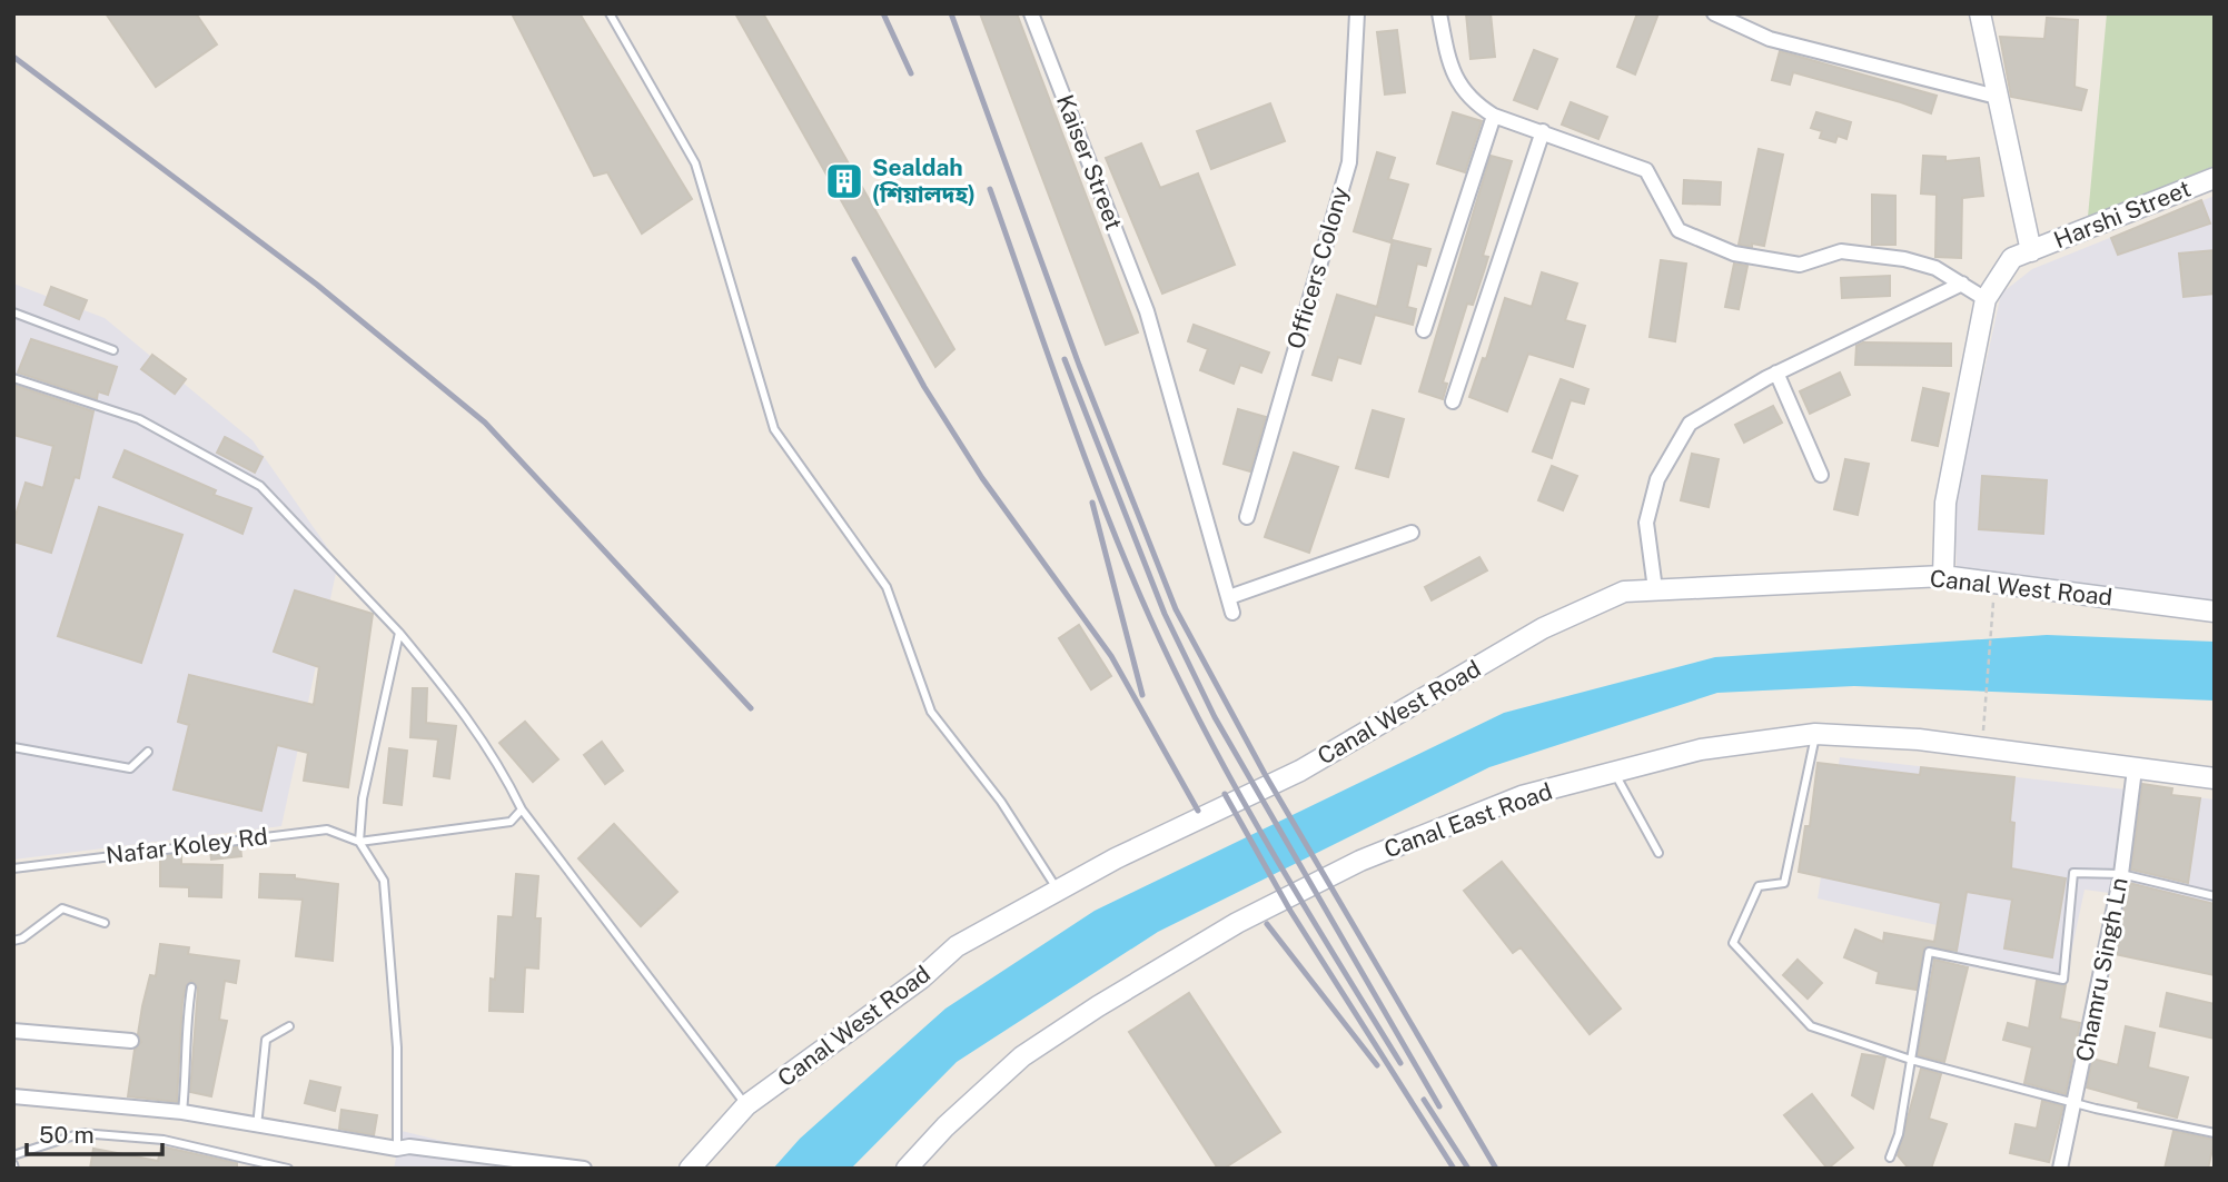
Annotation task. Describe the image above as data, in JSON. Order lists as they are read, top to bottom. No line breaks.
{"streets":{"street":["Kaiser Street","Harshi Street","Officers Colony","Canal West Road","Canal East Road","Chamru Singh Ln"],"lane":["Nafar Koley Rd"]},"crossings":[["Canal East Road","Chamru Singh Ln"]],"places":{"building":["Sealdah (শিয়ালদহ)"]},"scale_bar":"50 m"}
